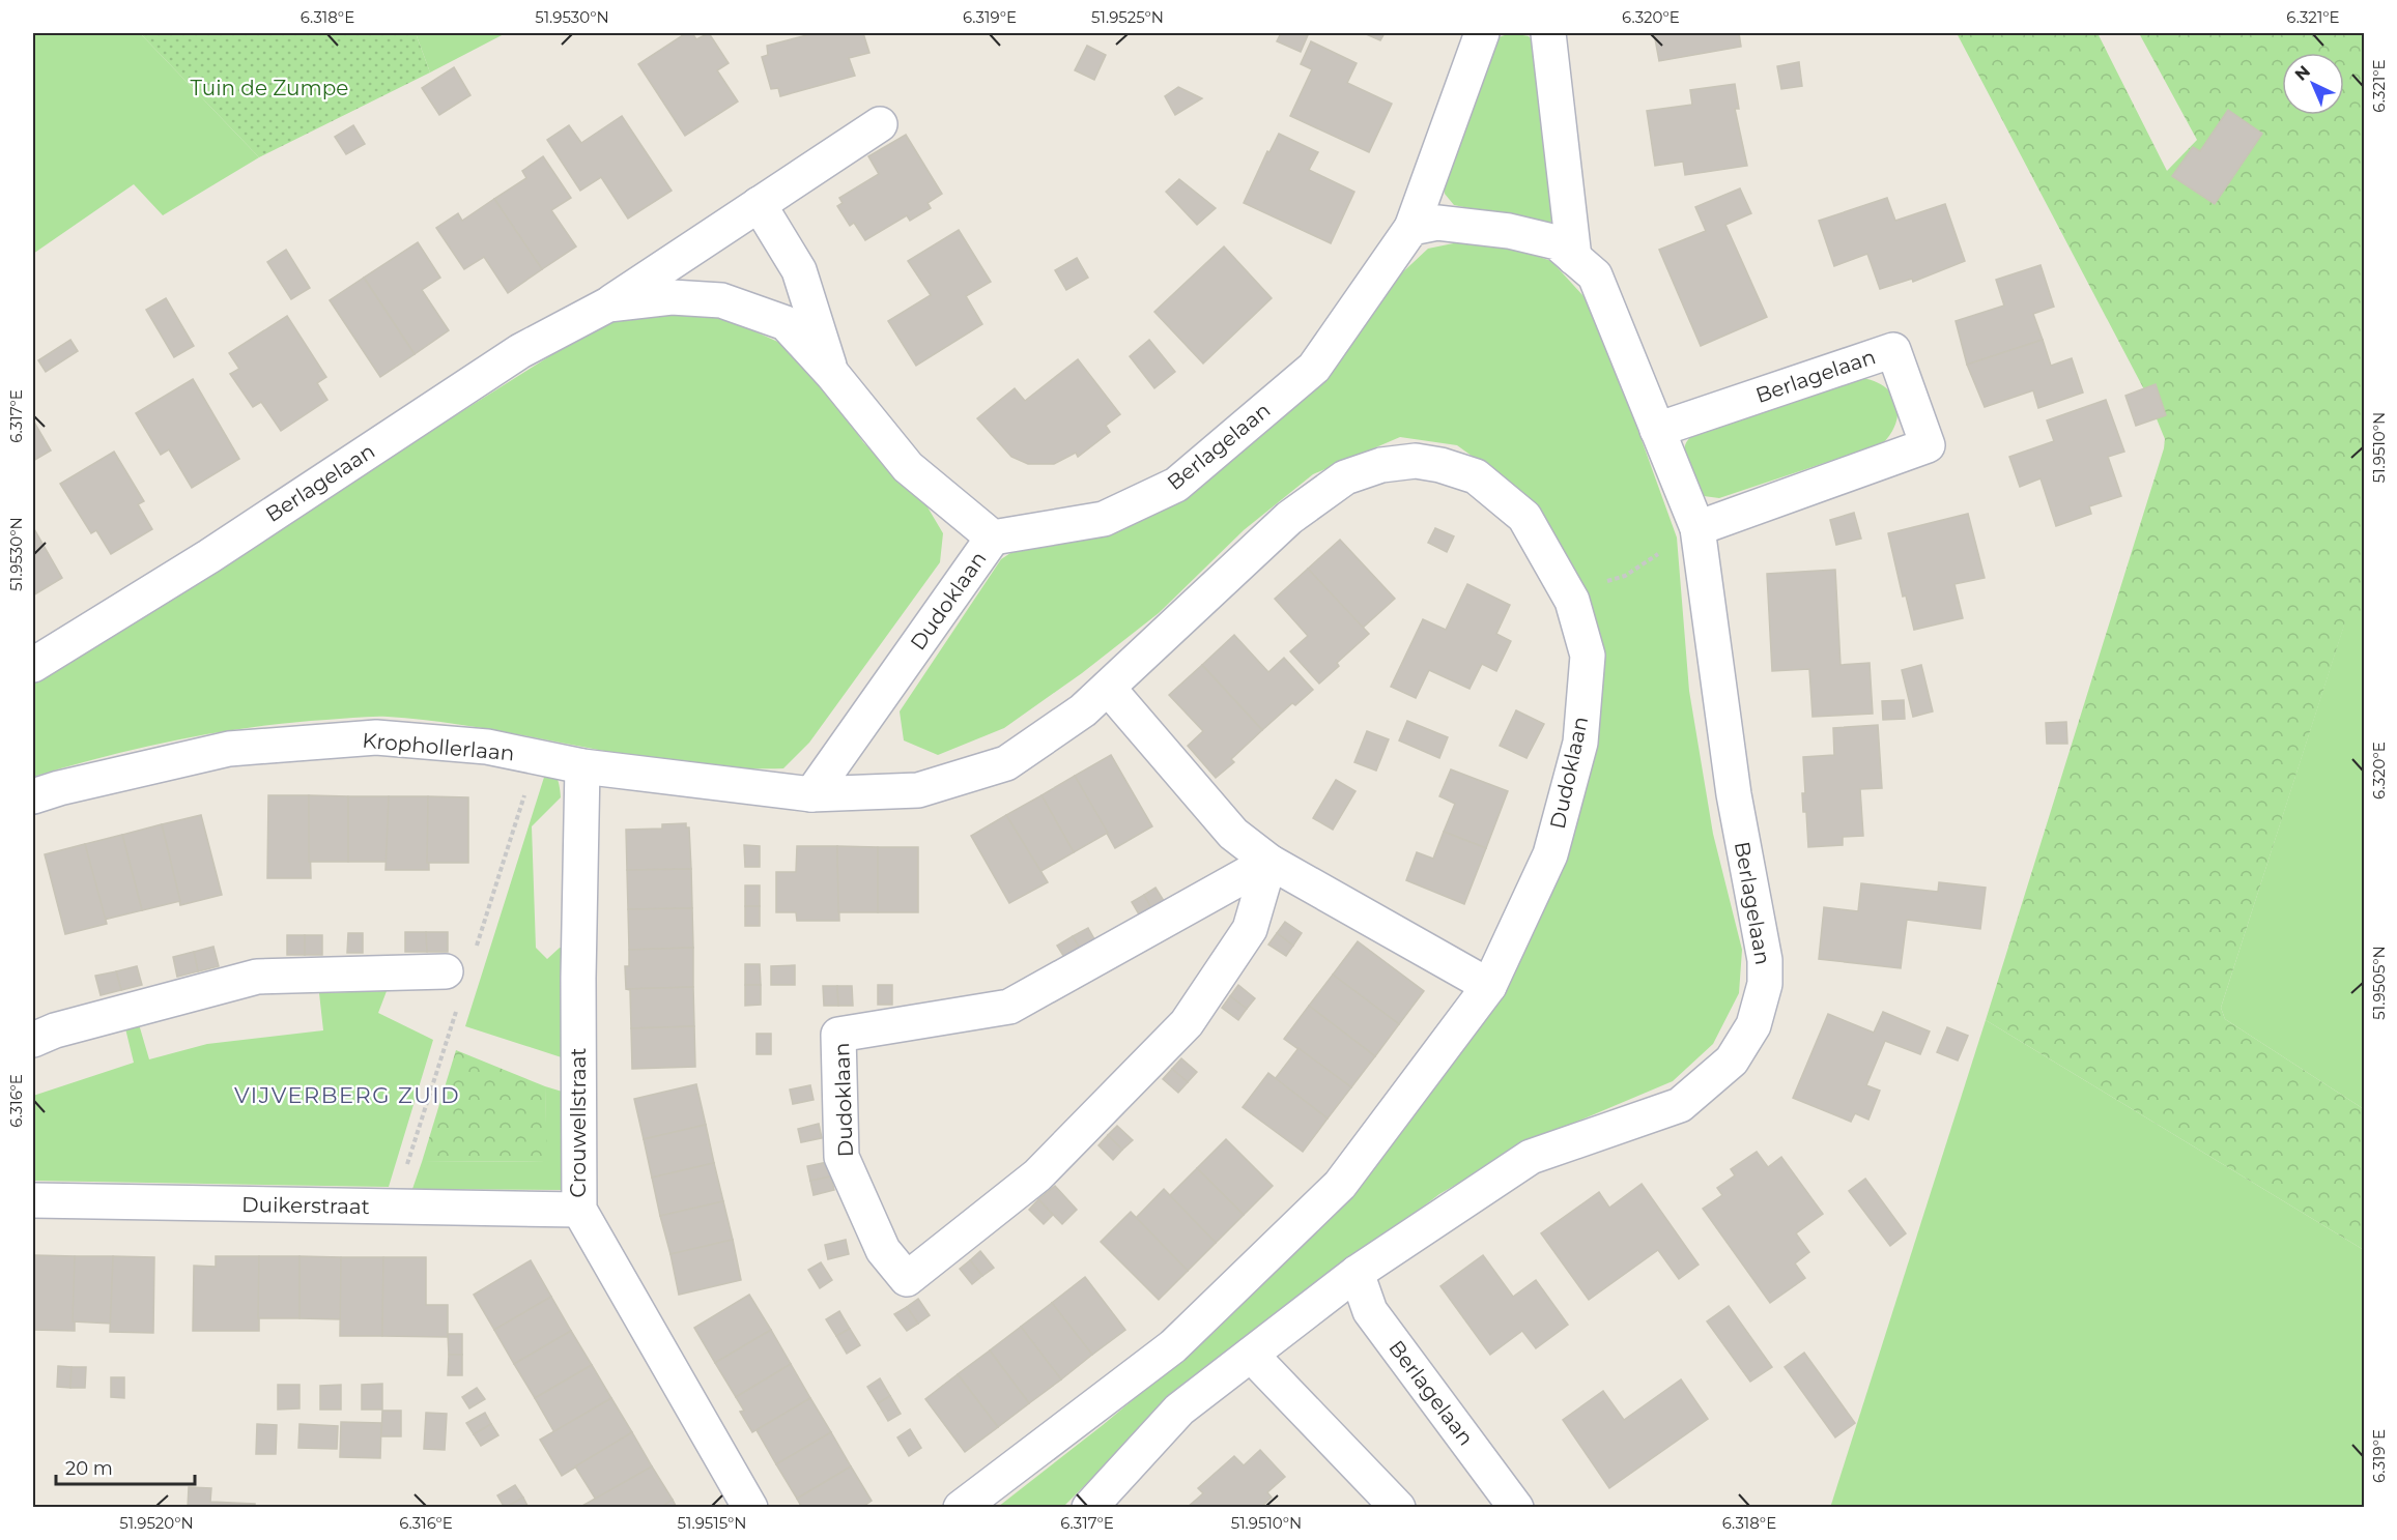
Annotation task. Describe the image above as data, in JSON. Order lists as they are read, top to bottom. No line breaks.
{"streets":{"street":["Berlagelaan","Dudoklaan","Krophollerlaan","Crouwellstraat","Duikerstraat"]},"crossings":[["Berlagelaan","Dudoklaan"],["Dudoklaan","Krophollerlaan"],["Krophollerlaan","Crouwellstraat"],["Crouwellstraat","Duikerstraat"]],"districts":["VIJVERBERG ZUID"],"parks":["Tuin de Zumpe"],"scale_bar":"20 m","north":"top left","coordinates":["6.318°E","51.9530°N","6.319°E","51.9525°N","6.320°E","6.321°E","6.317°E","51.9510°N","51.9505°N","6.316°E","51.9520°N","51.9515°N"]}
